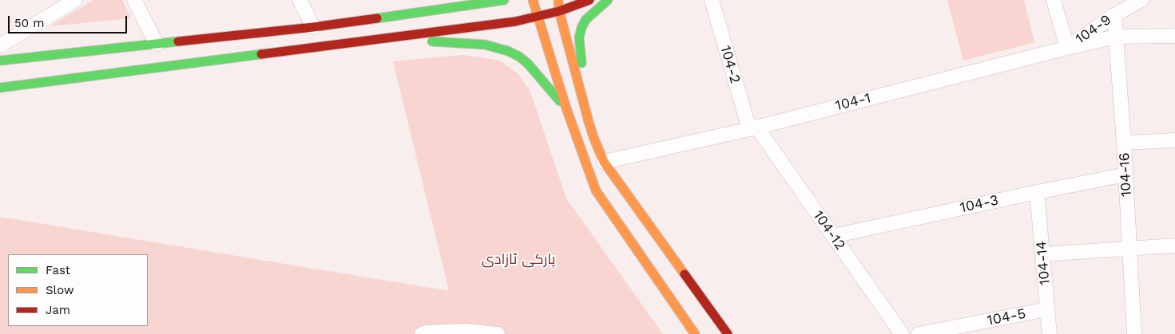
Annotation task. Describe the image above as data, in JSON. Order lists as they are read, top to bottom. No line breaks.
{"streets":{"street":["104-9","104-2","104-1","104-16","104-3","104-12","104-14","104-5"]},"crossings":[["104-9","104-1"],["104-9","104-16"],["104-2","104-1"],["104-2","104-12"],["104-1","104-16"],["104-1","104-12"],["104-16","104-3"],["104-3","104-12"],["104-3","104-14"],["104-14","104-5"]],"parks":["پارکی ئازادی"],"legend":["Fast","Slow","Jam"],"scale_bar":"50 m"}
